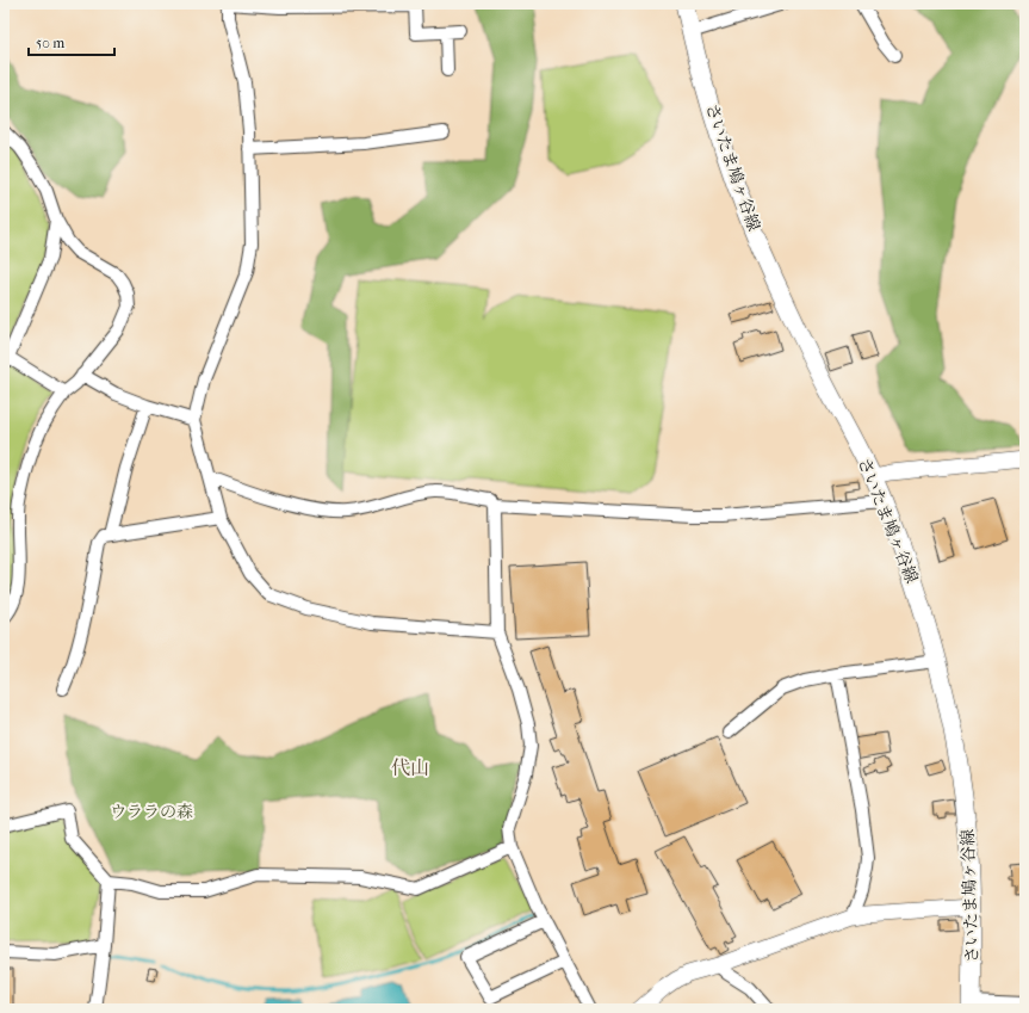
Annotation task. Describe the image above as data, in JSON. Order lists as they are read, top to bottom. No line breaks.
{"streets":{"main road":["さいたま鳩ヶ谷線"]},"districts":["代山"],"parks":["ウララの森"],"scale_bar":"50 m"}
